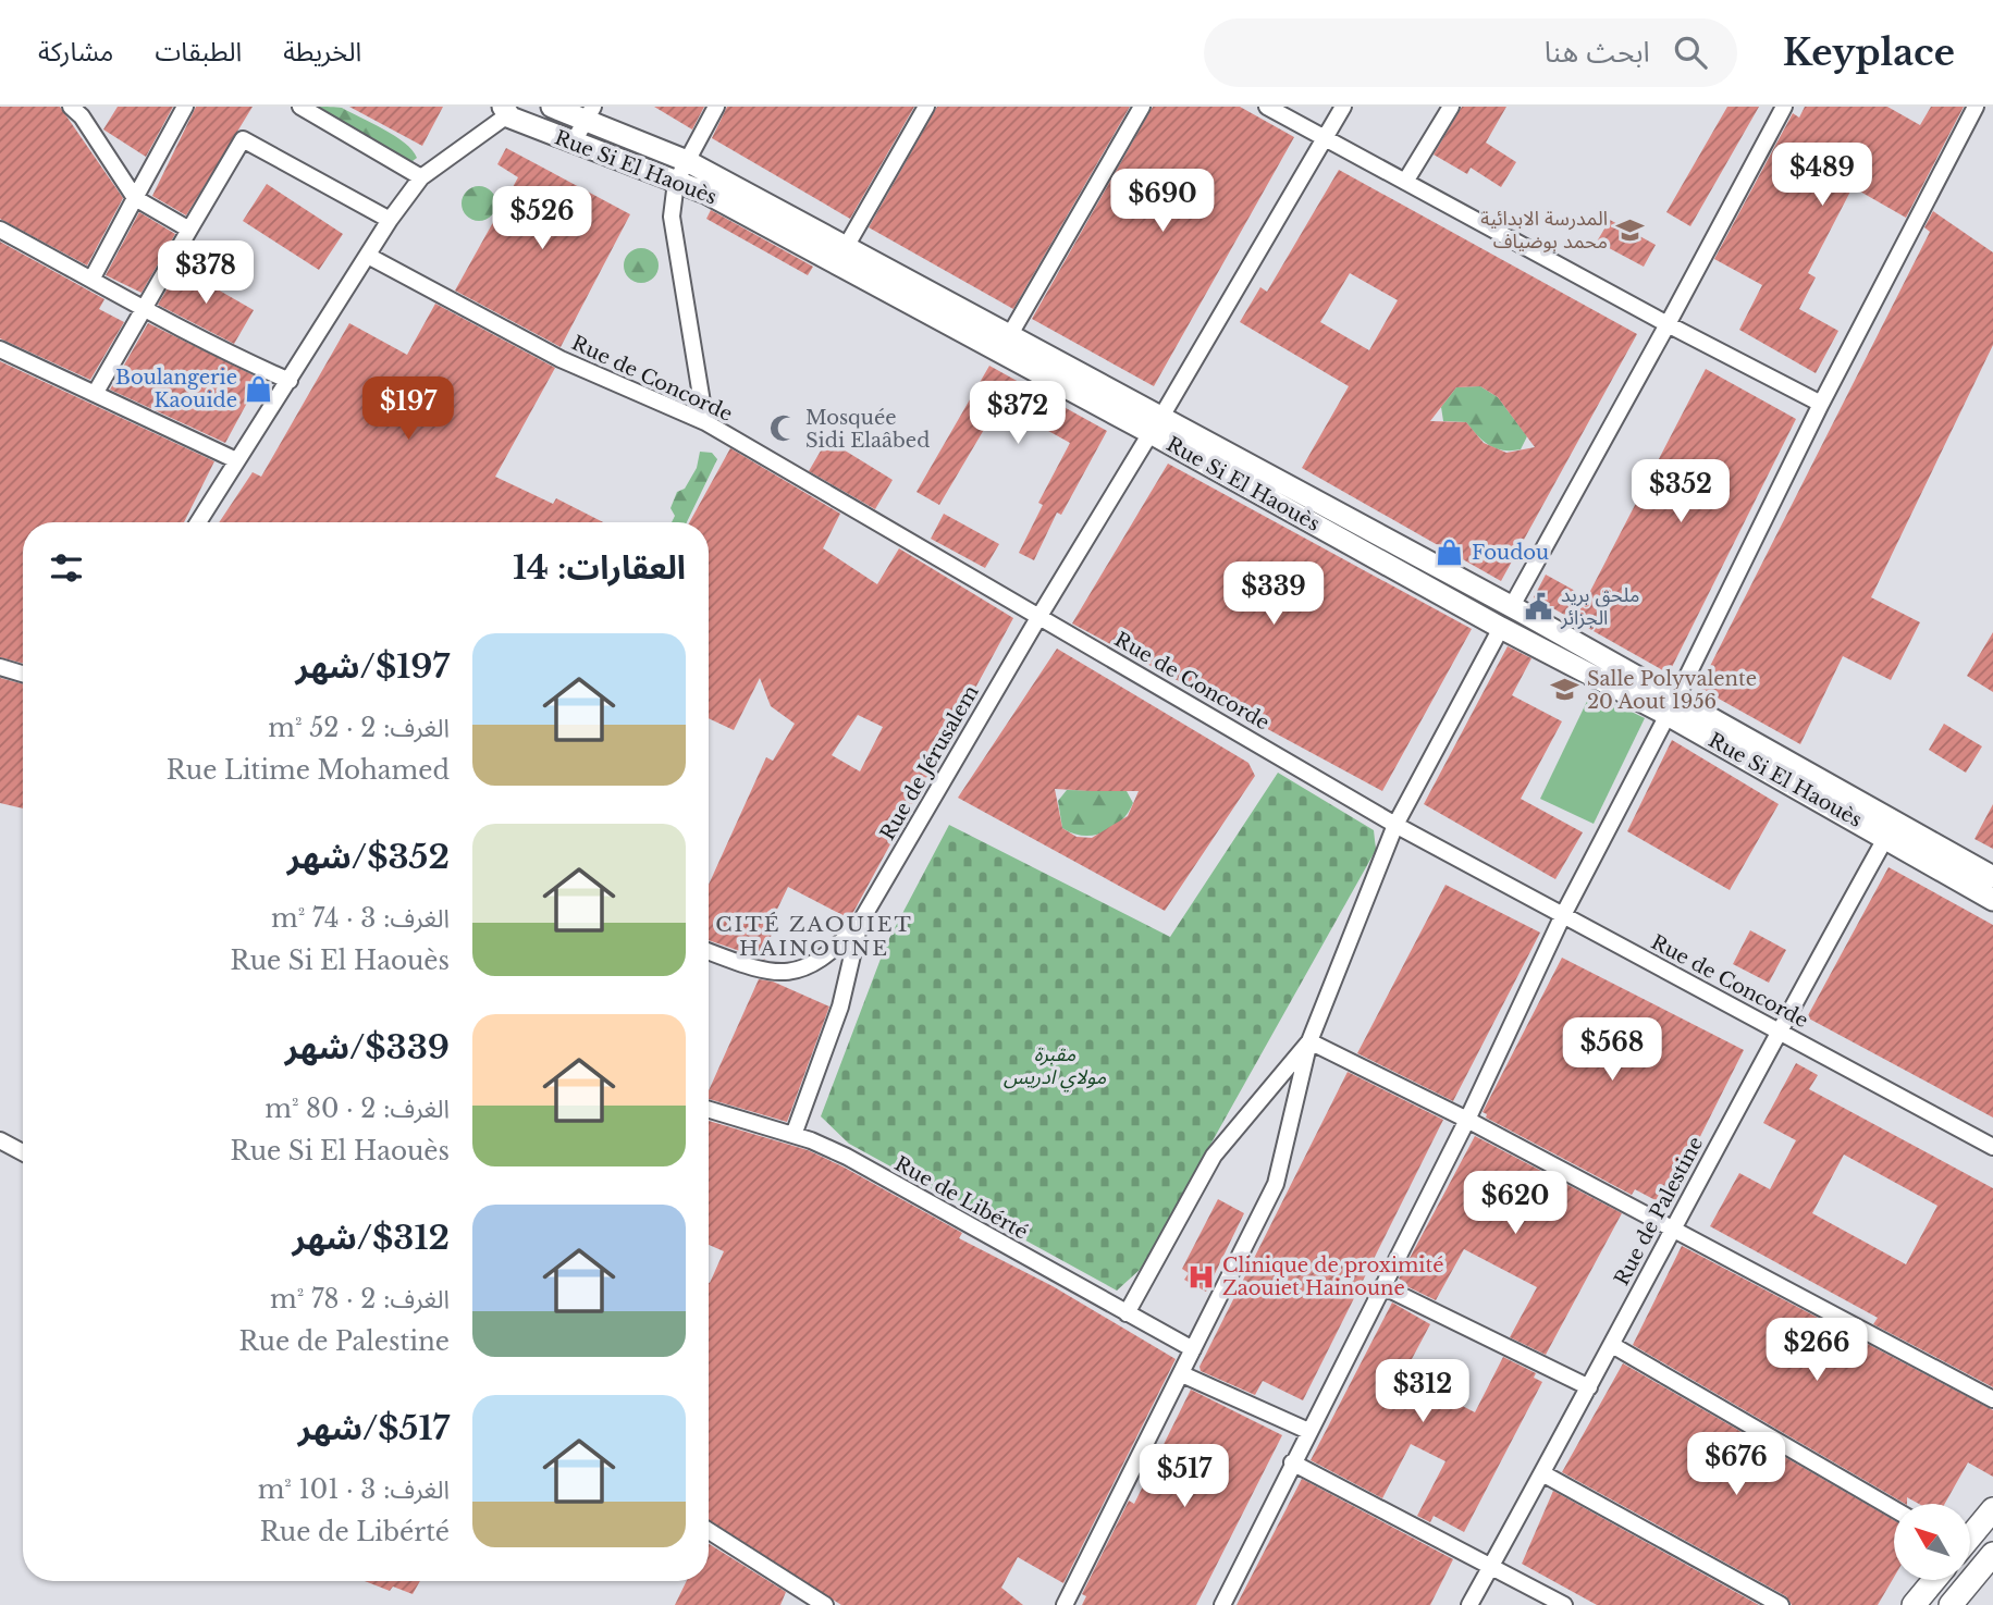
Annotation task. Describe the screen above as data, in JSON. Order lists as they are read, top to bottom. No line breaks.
{"streets":{"street":["Rue Si El Haouès","Rue de Concorde","Rue de Jérusalem","Rue de Libérté","Rue de Palestine"]},"crossings":[["Rue Si El Haouès","Rue de Jérusalem"],["Rue Si El Haouès","Rue de Palestine"],["Rue de Concorde","Rue de Jérusalem"],["Rue de Concorde","Rue de Palestine"],["Rue de Jérusalem","Rue de Libérté"]],"districts":["CITÉ ZAOUIET HAINOUNE"],"parks":["مقبرة مولاي ادريس"],"places":{"school or university":["المدرسة الابدائية محمد بوضياف","Salle Polyvalente 20 Aout 1956"],"shop":["Boulangerie Kaouide","Foudou"],"mosque":["Mosquée Sidi Elaâbed"],"public building":["ملحق بريد الجزائر"],"hospital":["Clinique de proximité Zaouiet Hainoune"]},"north":"top left","page":{"header":"Keyplace","search":"ابحث هنا","nav":["الخريطة","الطبقات","مشاركة"],"price":["$489","$690","$526","$378","$197","$372","$352","$339","$568","$620","$266","$312","$676","$517"],"heading":"العقارات: 14","list":[{"name":"$197/شهر","note":"الغرف: 2 · 52 m² · Rue Litime Mohamed"},{"name":"$352/شهر","note":"الغرف: 3 · 74 m² · Rue Si El Haouès"},{"name":"$339/شهر","note":"الغرف: 2 · 80 m² · Rue Si El Haouès"},{"name":"$312/شهر","note":"الغرف: 2 · 78 m² · Rue de Palestine"},{"name":"$517/شهر","note":"الغرف: 3 · 101 m² · Rue de Libérté"}]}}
